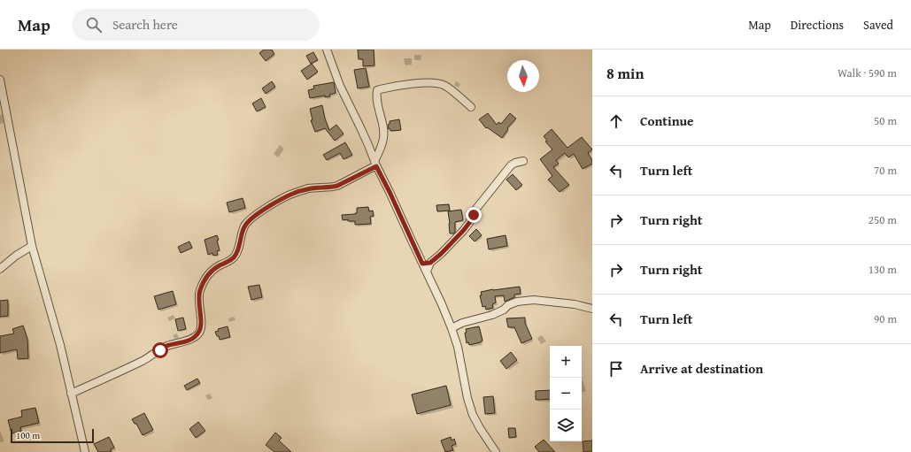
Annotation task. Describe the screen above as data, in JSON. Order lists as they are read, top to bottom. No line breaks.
{"scale_bar":"100 m","north":"bottom","page":{"header":"Map","search":"Search here","nav":["Map","Directions","Saved"],"heading":["8 min","Walk · 590 m"],"list":[["Continue","50 m"],["Turn left","70 m"],["Turn right","250 m"],["Turn right","130 m"],["Turn left","90 m"],"Arrive at destination"],"map_buttons":["+","−"],"scale":"100 m"}}
